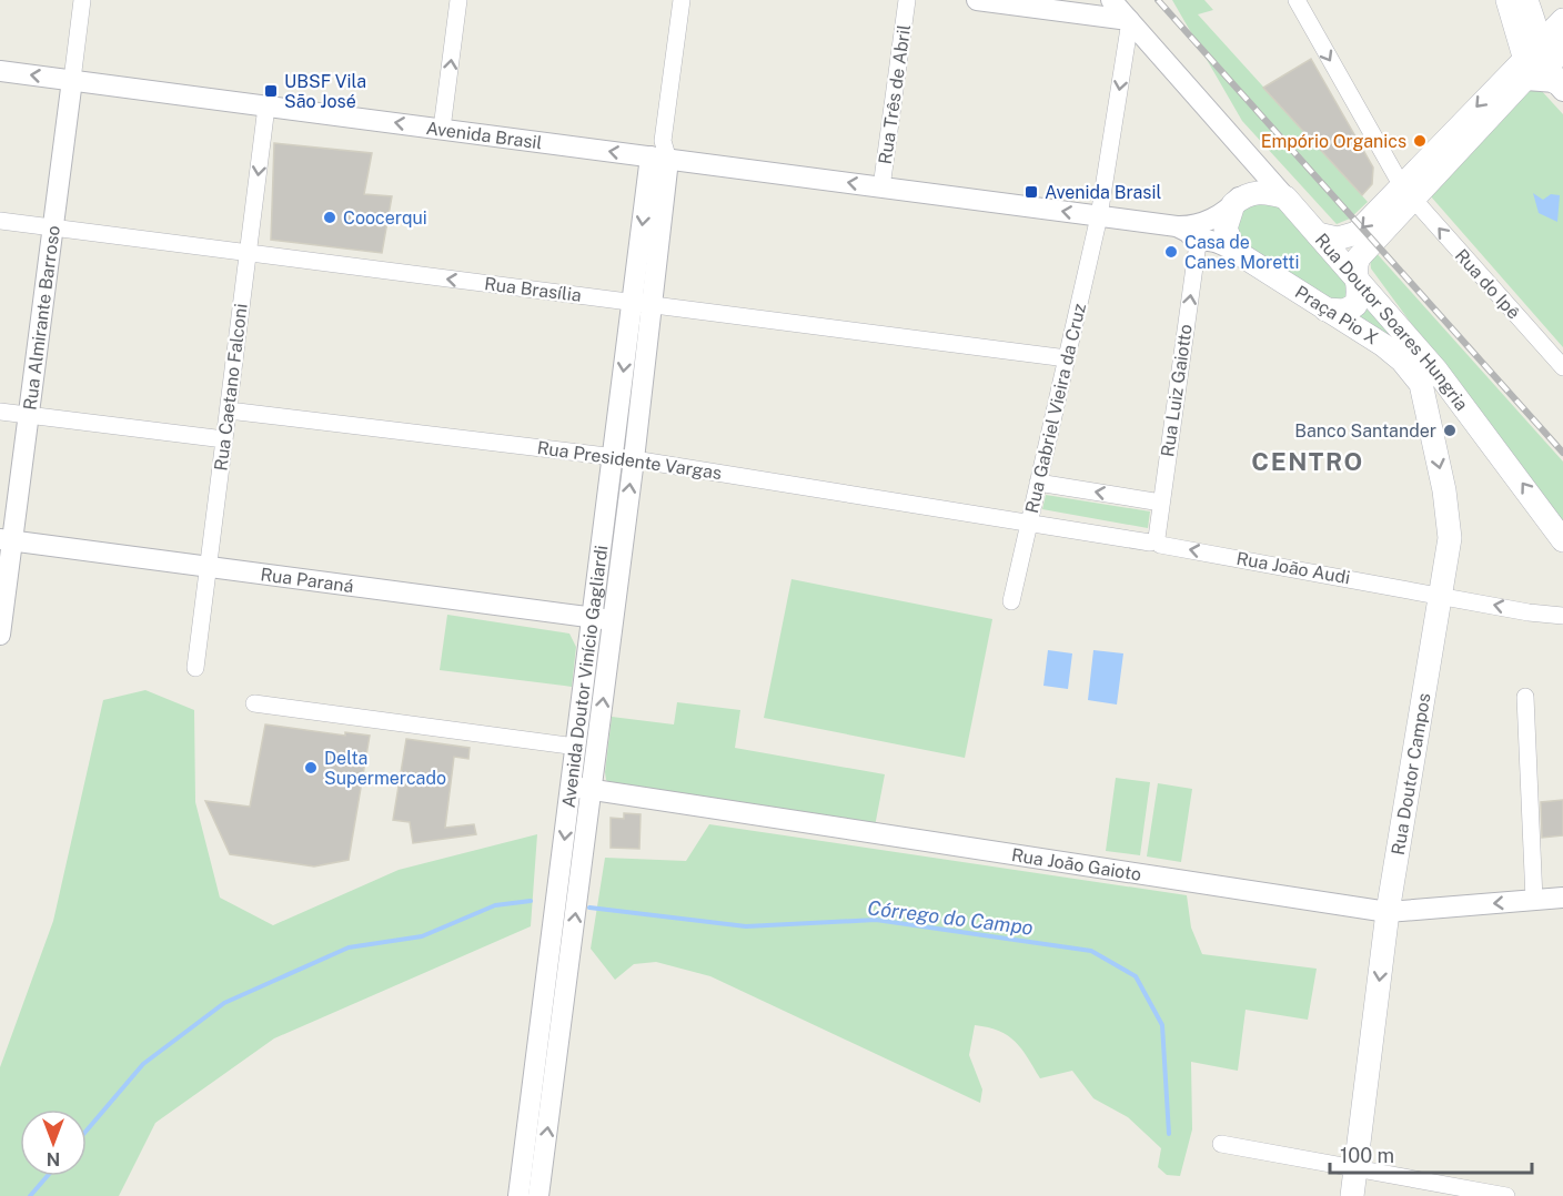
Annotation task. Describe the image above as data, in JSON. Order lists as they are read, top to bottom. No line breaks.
{"streets":{"main road":["Praça Pio X","Rua Doutor Soares Hungria","Rua Doutor Campos"],"street":["Rua Três de Abril","Avenida Brasil","Rua do Ipê","Rua Brasília","Rua Almirante Barroso","Rua Caetano Falconi","Rua Luiz Gaiotto","Rua Gabriel Vieira da Cruz","Rua Presidente Vargas","Rua João Audi","Rua Paraná","Avenida Doutor Vinício Gagliardi","Rua João Gaioto"]},"crossings":[["Rua Três de Abril","Avenida Brasil"],["Avenida Brasil","Rua Almirante Barroso"],["Avenida Brasil","Rua Caetano Falconi"],["Avenida Brasil","Rua Gabriel Vieira da Cruz"],["Avenida Brasil","Avenida Doutor Vinício Gagliardi"],["Rua Brasília","Rua Almirante Barroso"],["Rua Brasília","Rua Caetano Falconi"],["Rua Brasília","Rua Gabriel Vieira da Cruz"],["Rua Brasília","Avenida Doutor Vinício Gagliardi"],["Praça Pio X","Rua Luiz Gaiotto"],["Praça Pio X","Rua Doutor Campos"],["Rua Almirante Barroso","Rua Paraná"],["Rua Doutor Soares Hungria","Rua Gabriel Vieira da Cruz"],["Rua Caetano Falconi","Rua Presidente Vargas"],["Rua Caetano Falconi","Rua Paraná"],["Rua Luiz Gaiotto","Rua João Audi"],["Rua Gabriel Vieira da Cruz","Rua Presidente Vargas"],["Rua Gabriel Vieira da Cruz","Rua João Audi"],["Rua Presidente Vargas","Rua João Audi"],["Rua Presidente Vargas","Avenida Doutor Vinício Gagliardi"],["Rua João Audi","Rua Doutor Campos"],["Rua Paraná","Avenida Doutor Vinício Gagliardi"],["Avenida Doutor Vinício Gagliardi","Rua João Gaioto"],["Rua Doutor Campos","Rua João Gaioto"]],"one_way":["Avenida Brasil","Rua Brasília","Rua Luiz Gaiotto","Rua João Audi","Rua Doutor Campos"],"districts":["CENTRO"],"water":["Córrego do Campo"],"places":{"transit":["UBSF Vila São José","Avenida Brasil"],"other":["Empório Organics","Coocerqui","Casa de Canes Moretti","Banco Santander","Delta Supermercado"]},"scale_bar":"100 m","north":"bottom"}
